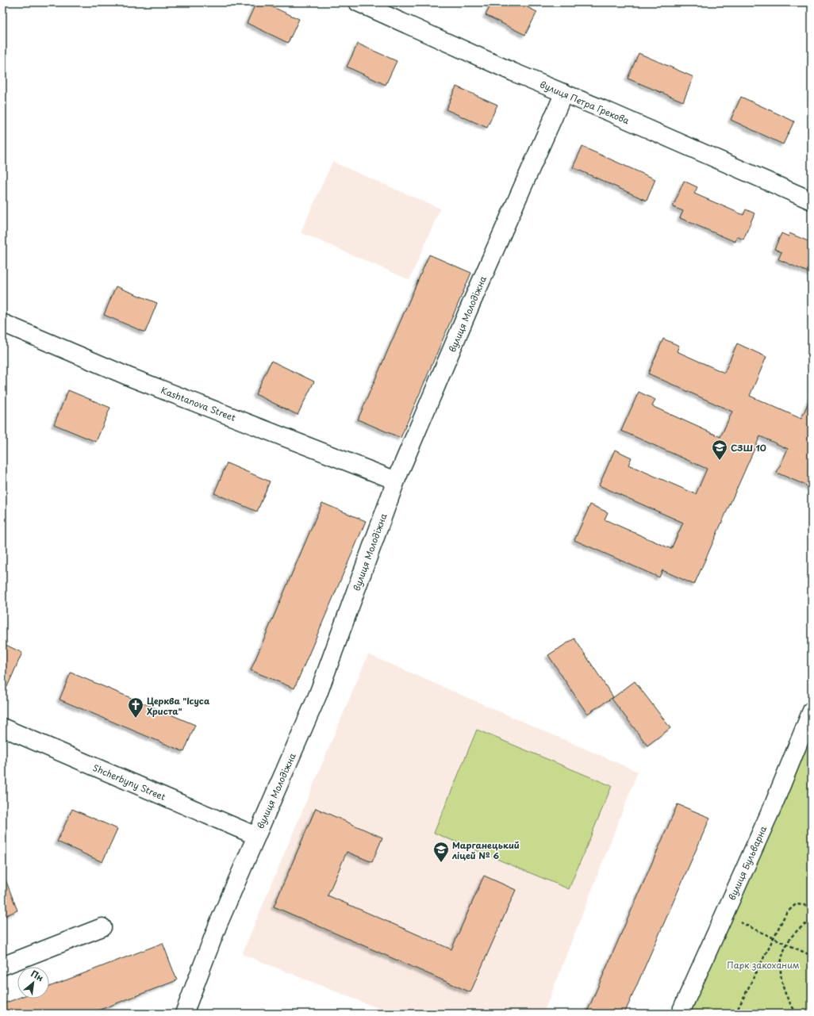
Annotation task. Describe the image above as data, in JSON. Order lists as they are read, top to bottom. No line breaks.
{"streets":{"street":["вулиця Петра Грекова","вулиця Молодіжна","Kashtanova Street","Shcherbyny Street","вулиця Бульварна"]},"crossings":[["вулиця Петра Грекова","вулиця Молодіжна"],["вулиця Молодіжна","Kashtanova Street"],["вулиця Молодіжна","Shcherbyny Street"]],"parks":["Парк закоханим"],"places":{"school or university":["СЗШ 10","Марганецький ліцей № 6"],"church":["Церква \"Ісуса Христа\""]},"north":"top right"}
